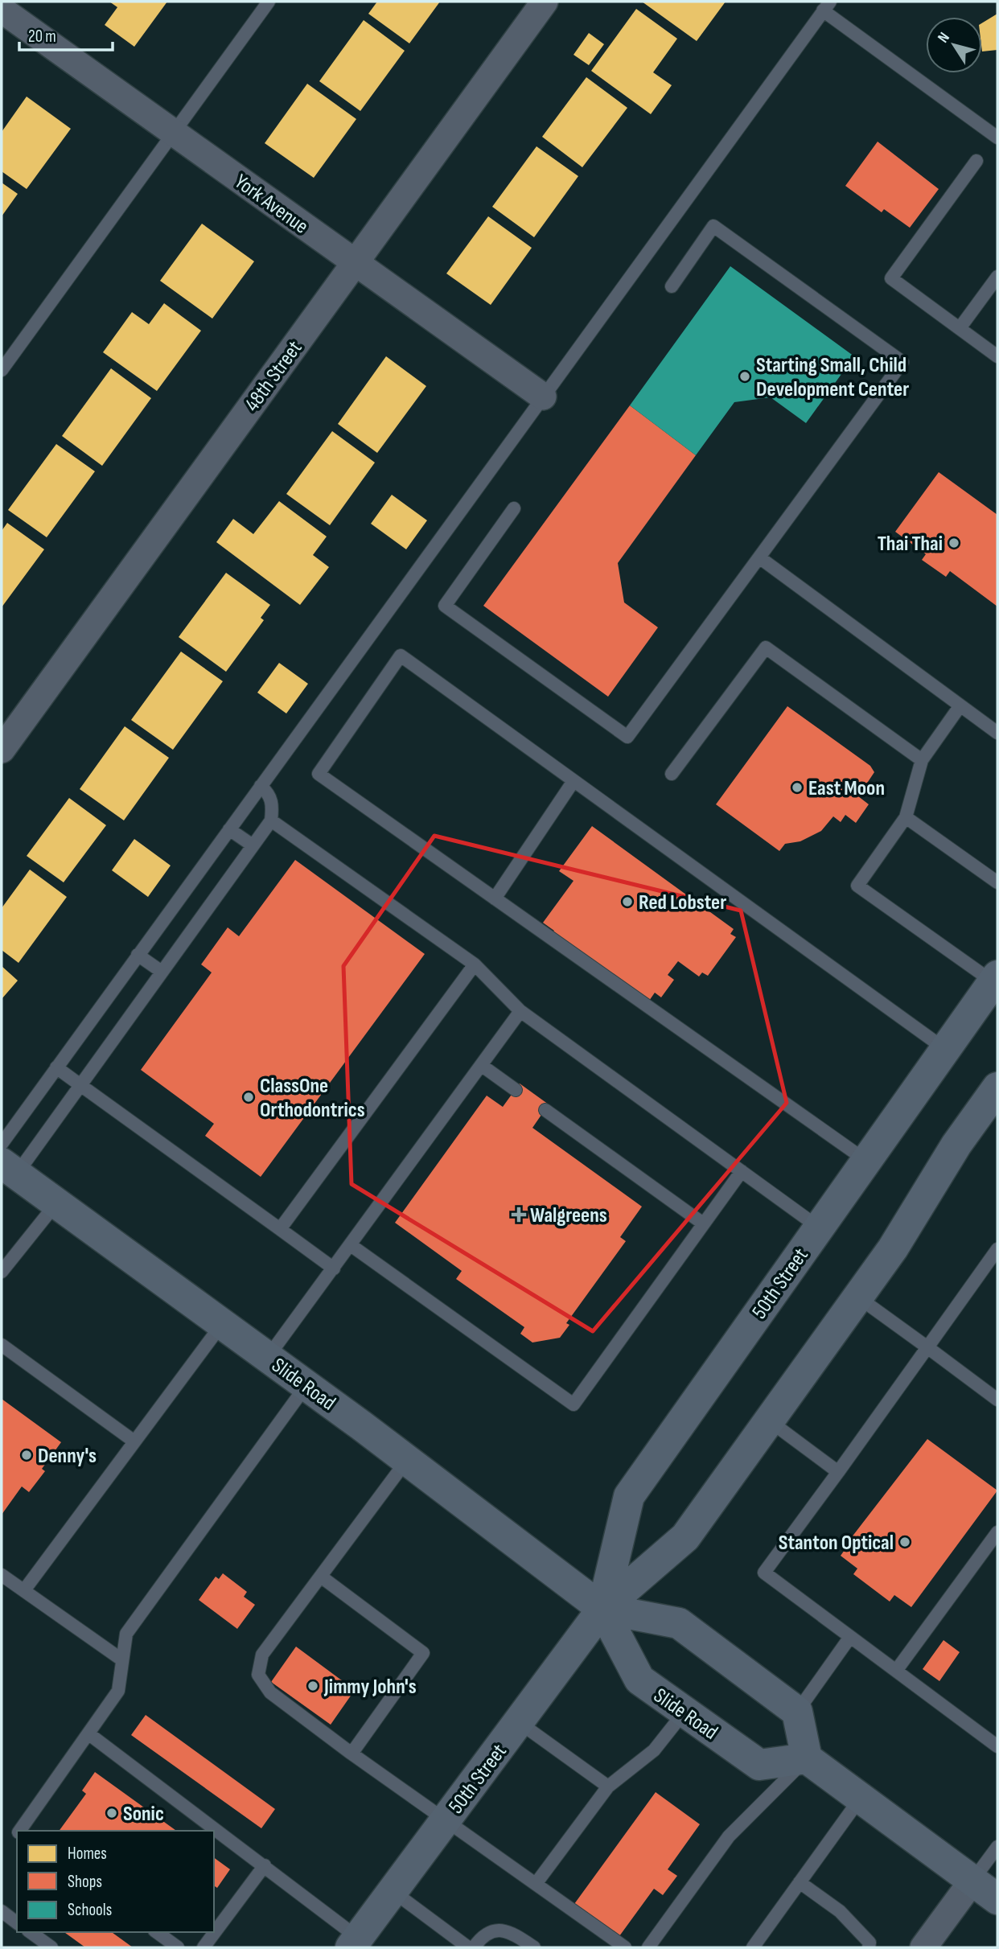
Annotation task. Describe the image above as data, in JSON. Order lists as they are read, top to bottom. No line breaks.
{"streets":{"main road":["50th Street","Slide Road"],"street":["York Avenue","48th Street"]},"crossings":[["York Avenue","48th Street"],["50th Street","Slide Road"]],"places":{"other":["Starting Small, Child Development Center","Thai Thai","East Moon","Red Lobster","ClassOne Orthodontrics","Denny's","Stanton Optical","Jimmy John's","Sonic"],"health":["Walgreens"]},"legend":["Homes","Shops","Schools"],"scale_bar":"20 m","north":"top left"}
